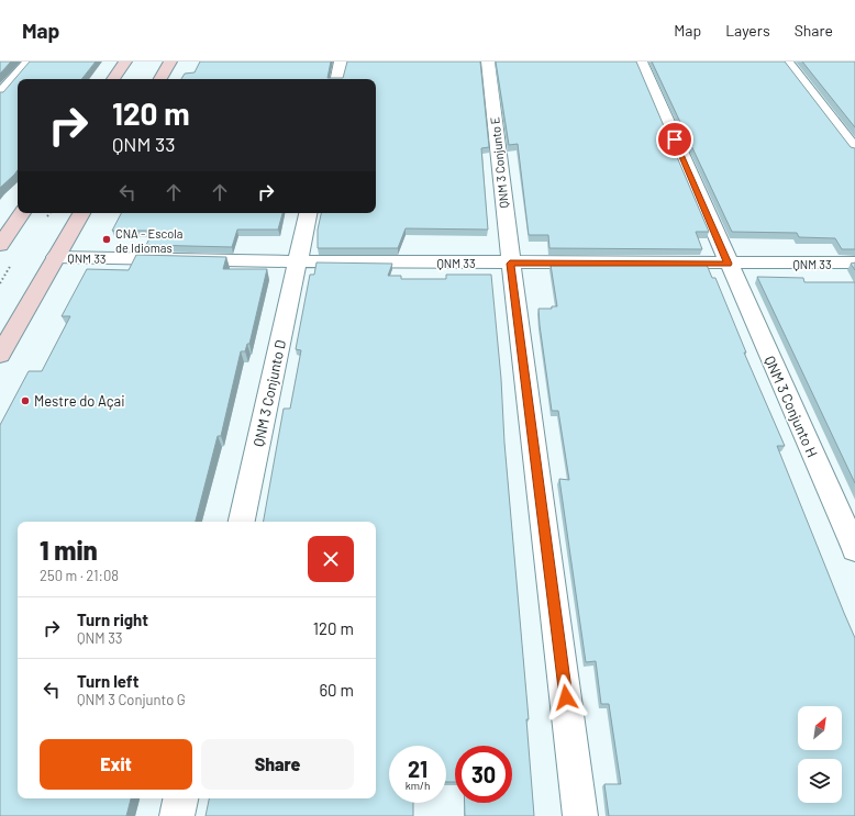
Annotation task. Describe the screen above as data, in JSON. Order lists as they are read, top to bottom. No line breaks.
{"streets":{"street":["QNM 3 Conjunto E","QNM 33","QNM 3 Conjunto D","QNM 3 Conjunto H"]},"crossings":[["QNM 3 Conjunto E","QNM 33"],["QNM 33","QNM 3 Conjunto D"],["QNM 33","QNM 3 Conjunto H"]],"places":["CNA - Escola de Idiomas","Mestre do Açai"],"north":"top right","page":{"header":"Map","nav":["Map","Layers","Share"],"turn":["120 m","QNM 33"],"heading":["1 min","250 m · 21:08"],"list":[{"name":"Turn right","note":"QNM 33","value":"120 m"},{"name":"Turn left","note":"QNM 3 Conjunto G","value":"60 m"}],"buttons":["Exit","Share"],"speed":"21 km/h","limit":"30"}}
